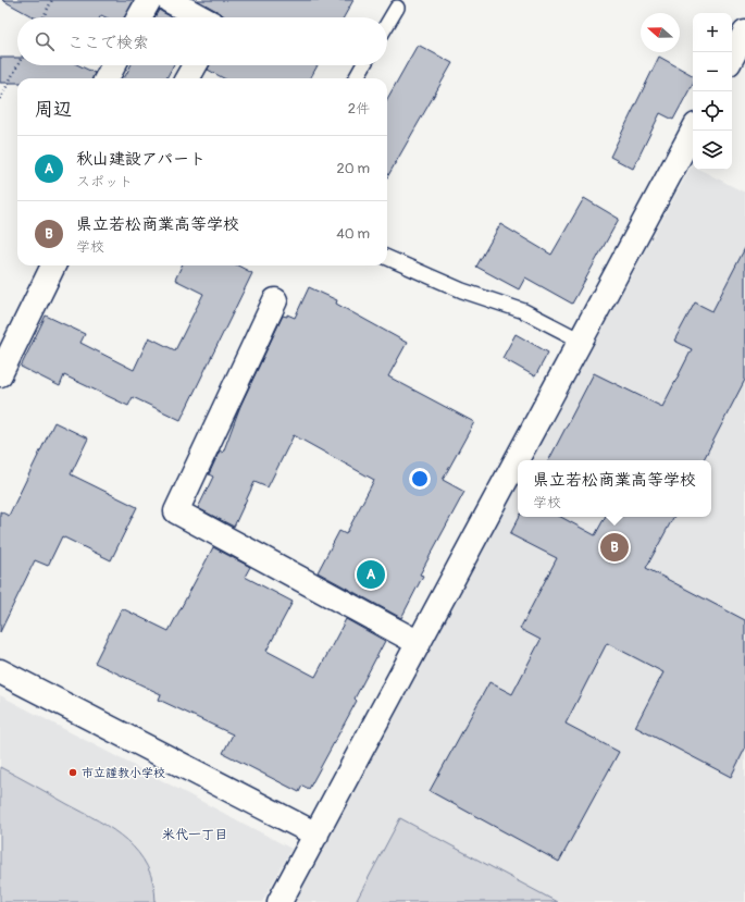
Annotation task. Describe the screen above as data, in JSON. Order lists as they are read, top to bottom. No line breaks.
{"districts":["米代一丁目"],"places":["市立謹教小学校"],"north":"left","page":{"map_buttons":["+","−"],"search":"ここで検索","heading":["周辺","2件"],"list":[{"mark":"A","name":"秋山建設アパート","note":"スポット","value":"20 m"},{"mark":"B","name":"県立若松商業高等学校","note":"学校","value":"40 m"}],"popup":["県立若松商業高等学校","学校"],"pins":["B","A"]}}
